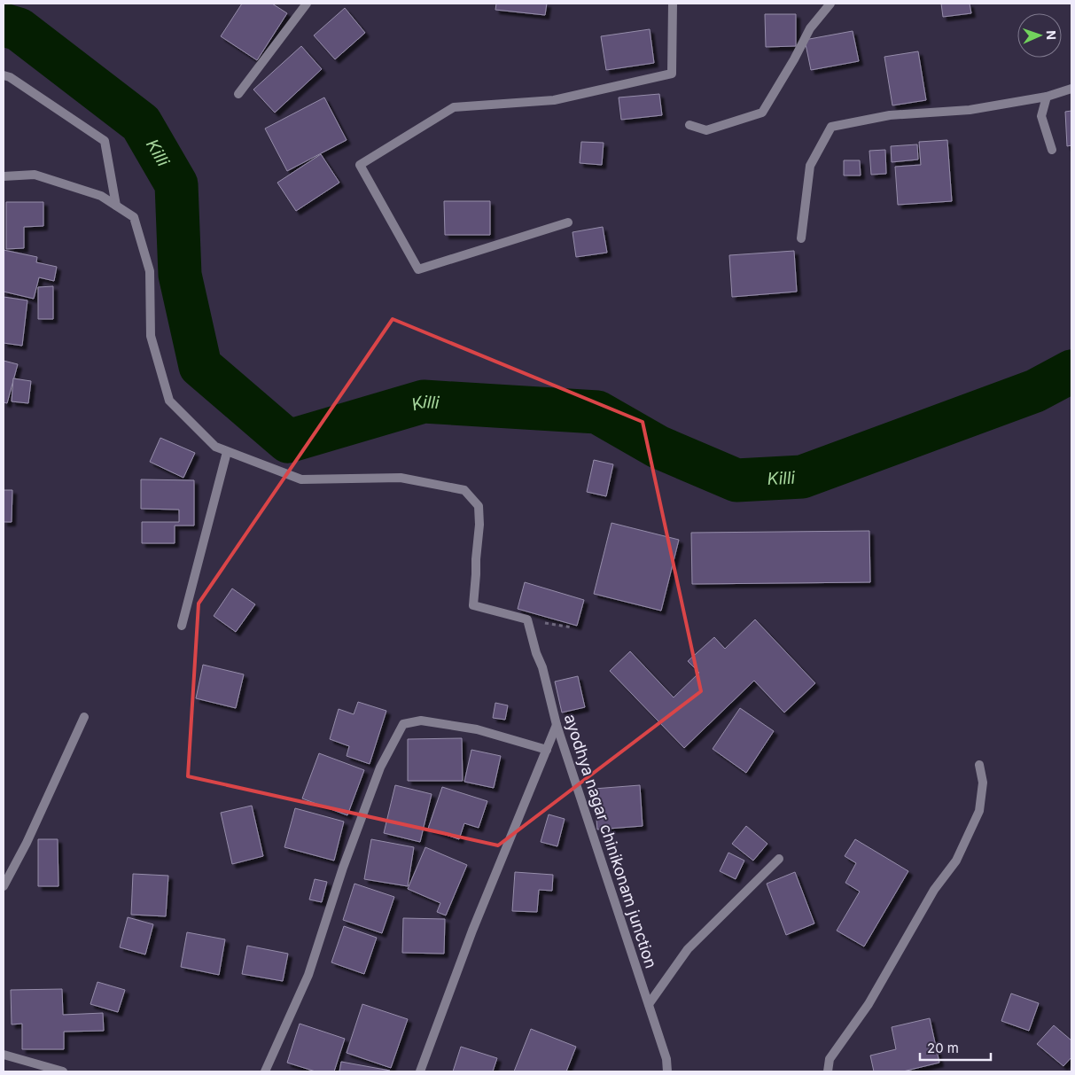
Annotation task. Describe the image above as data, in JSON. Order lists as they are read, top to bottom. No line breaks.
{"streets":{"street":["ayodhya nagar chinikonam junction"]},"water":["Killi"],"scale_bar":"20 m","north":"right"}
